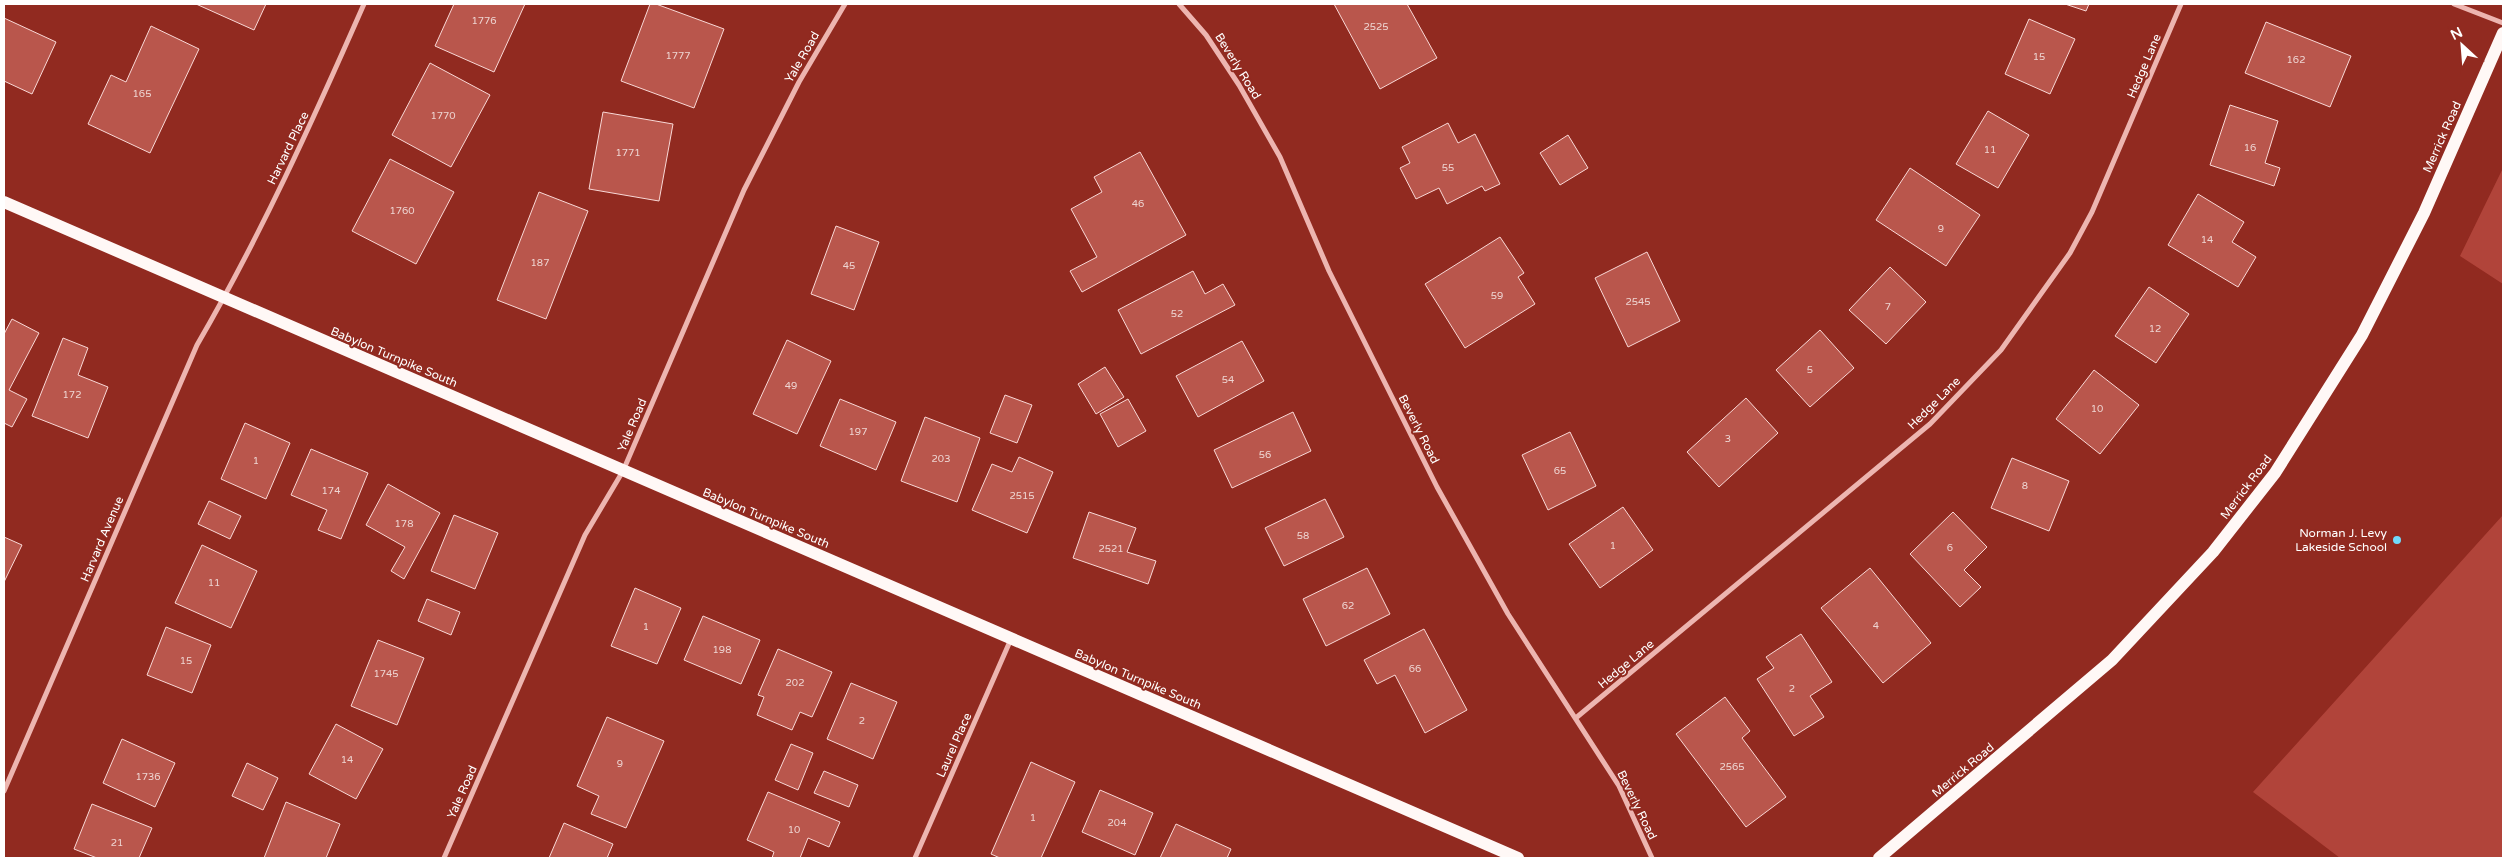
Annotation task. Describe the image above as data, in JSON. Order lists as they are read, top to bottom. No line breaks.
{"streets":{"main road":["Merrick Road","Babylon Turnpike South"],"street":["Yale Road","Beverly Road","Hedge Lane","Harvard Place","Harvard Avenue","Laurel Place"]},"crossings":[["Yale Road","Babylon Turnpike South"],["Beverly Road","Hedge Lane"],["Harvard Place","Babylon Turnpike South"],["Harvard Place","Harvard Avenue"],["Babylon Turnpike South","Harvard Avenue"],["Babylon Turnpike South","Laurel Place"]],"places":["Norman J. Levy Lakeside School"],"house_numbers":["1776","2525","1777","15","162","165","1770","16","11","1771","55","46","1760","9","14","187","45","59","2545","7","52","12","5","54","49","172","10","197","3","56","203","1","65","8","174","2515","178","58","1","6","2521","11","62","4","1","198","15","66","1745","202","2","2","14","9","2565","1736","1","204","10","21"],"north":"top left"}
